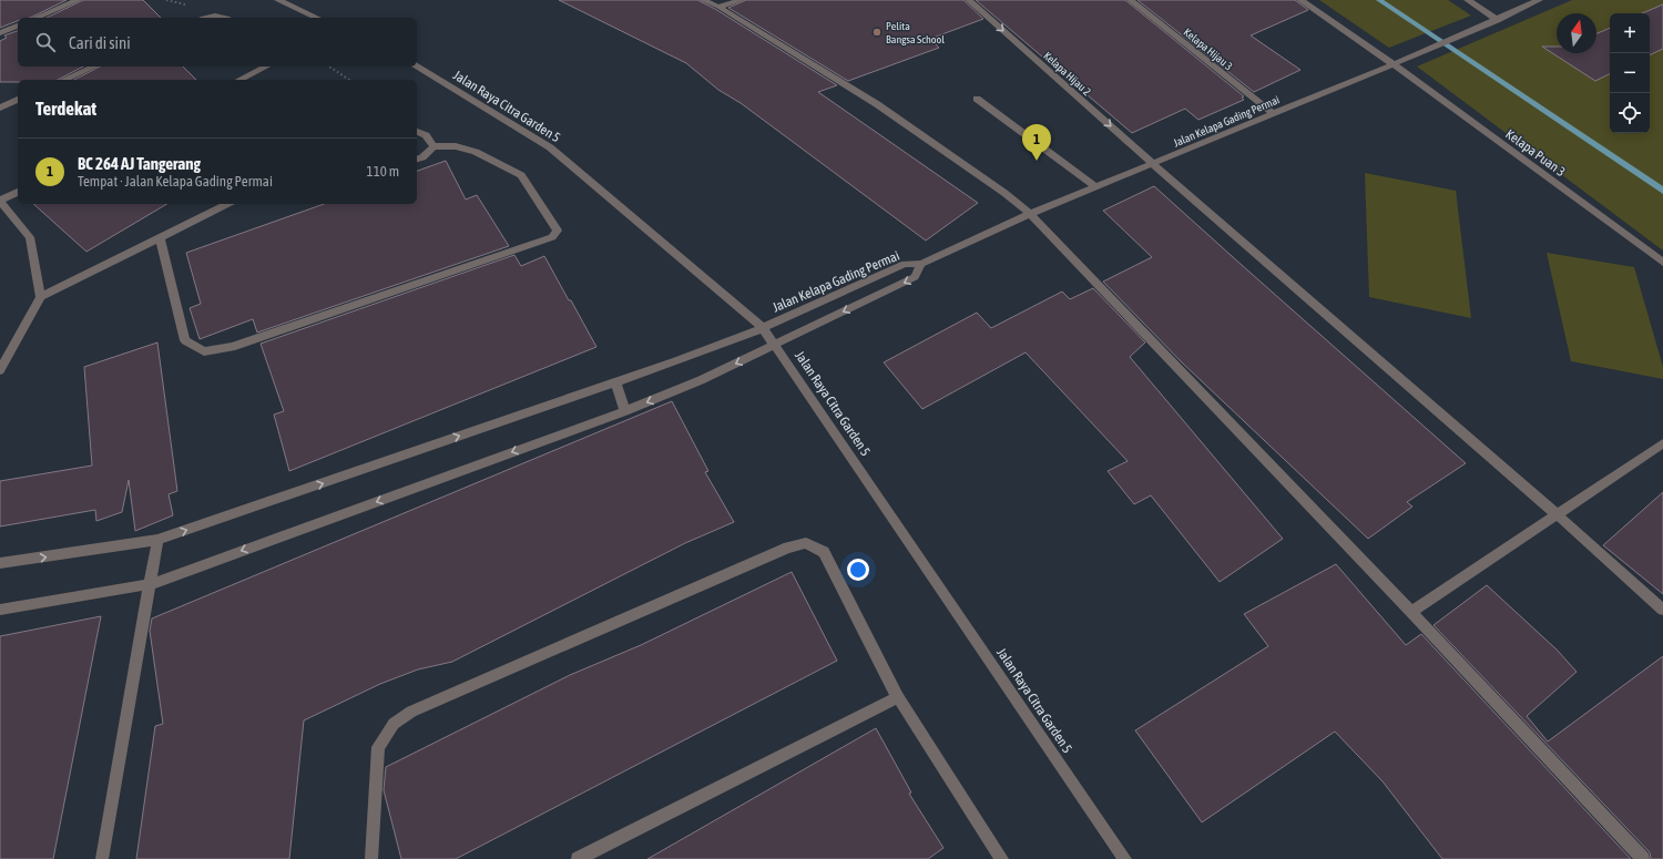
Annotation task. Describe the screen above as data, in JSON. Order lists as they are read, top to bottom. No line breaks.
{"streets":{"street":["Kelapa Hijau 3","Kelapa Hijau 2","Jalan Raya Citra Garden 5","Jalan Kelapa Gading Permai","Kelapa Puan 3"]},"crossings":[["Kelapa Hijau 3","Jalan Kelapa Gading Permai"],["Kelapa Hijau 2","Jalan Kelapa Gading Permai"],["Jalan Raya Citra Garden 5","Jalan Kelapa Gading Permai"],["Jalan Kelapa Gading Permai","Kelapa Puan 3"]],"places":["Pelita Bangsa School"],"north":"top","page":{"map_buttons":["+","−"],"search":"Cari di sini","heading":"Terdekat","pins":"1","list":[{"mark":"1","name":"BC 264 AJ Tangerang","note":"Tempat · Jalan Kelapa Gading Permai","value":"110 m"}]}}
